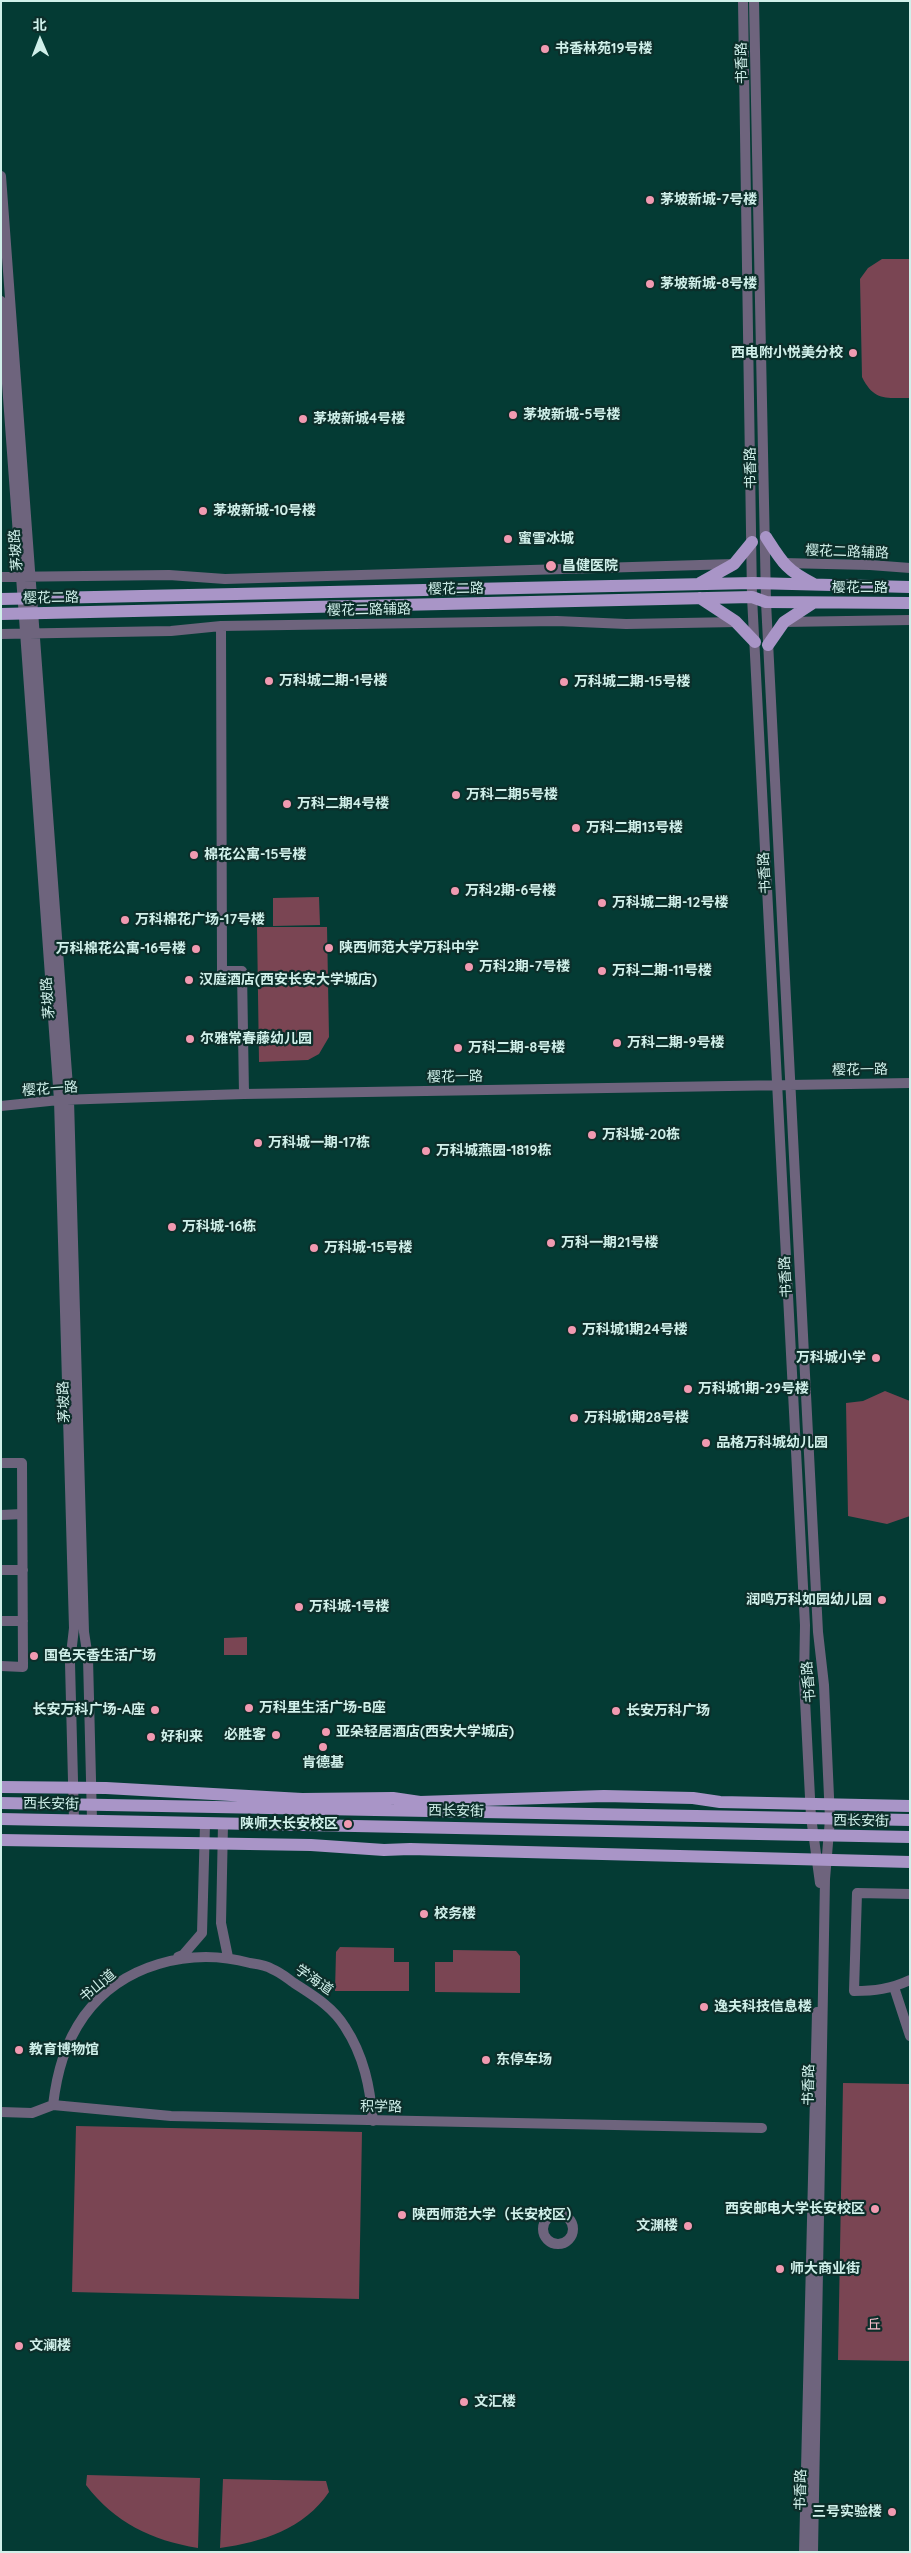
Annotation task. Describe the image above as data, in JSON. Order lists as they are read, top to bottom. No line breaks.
{"streets":{"main road":["樱花二路","西长安街"],"street":["书香路","茅坡路","樱花二路辅路","樱花一路","学海道","书山道","积学路"]},"crossings":[["书香路","樱花二路"],["书香路","樱花一路"],["书香路","西长安街"],["茅坡路","樱花二路辅路"],["茅坡路","樱花二路"],["茅坡路","樱花一路"],["茅坡路","西长安街"],["学海道","书山道"],["学海道","积学路"],["书山道","积学路"]],"parks":["丘"],"places":["书香林苑19号楼","茅坡新城-7号楼","茅坡新城-8号楼","西电附小悦美分校","茅坡新城-5号楼","茅坡新城4号楼","茅坡新城-10号楼","蜜雪冰城","昌健医院","万科城二期-1号楼","万科城二期-15号楼","万科二期5号楼","万科二期4号楼","万科二期13号楼","棉花公寓-15号楼","万科2期-6号楼","万科城二期-12号楼","万科棉花广场-17号楼","陕西师范大学万科中学","万科棉花公寓-16号楼","万科2期-7号楼","万科二期-11号楼","汉庭酒店(西安长安大学城店)","尔雅常春藤幼儿园","万科二期-9号楼","万科二期-8号楼","万科城-20栋","万科城一期-17栋","万科城燕园-1819栋","万科城-16栋","万科一期21号楼","万科城-15号楼","万科城1期24号楼","万科城小学","万科城1期-29号楼","万科城1期28号楼","品格万科城幼儿园","润鸣万科如园幼儿园","万科城-1号楼","国色天香生活广场","万科里生活广场-B座","长安万科广场-A座","长安万科广场","亚朵轻居酒店(西安大学城店)","必胜客","好利来","肯德基","陕师大长安校区","校务楼","逸夫科技信息楼","教育博物馆","东停车场","西安邮电大学长安校区","陕西师范大学（长安校区）","文渊楼","师大商业街","文澜楼","文汇楼","三号实验楼"],"north":"top"}
